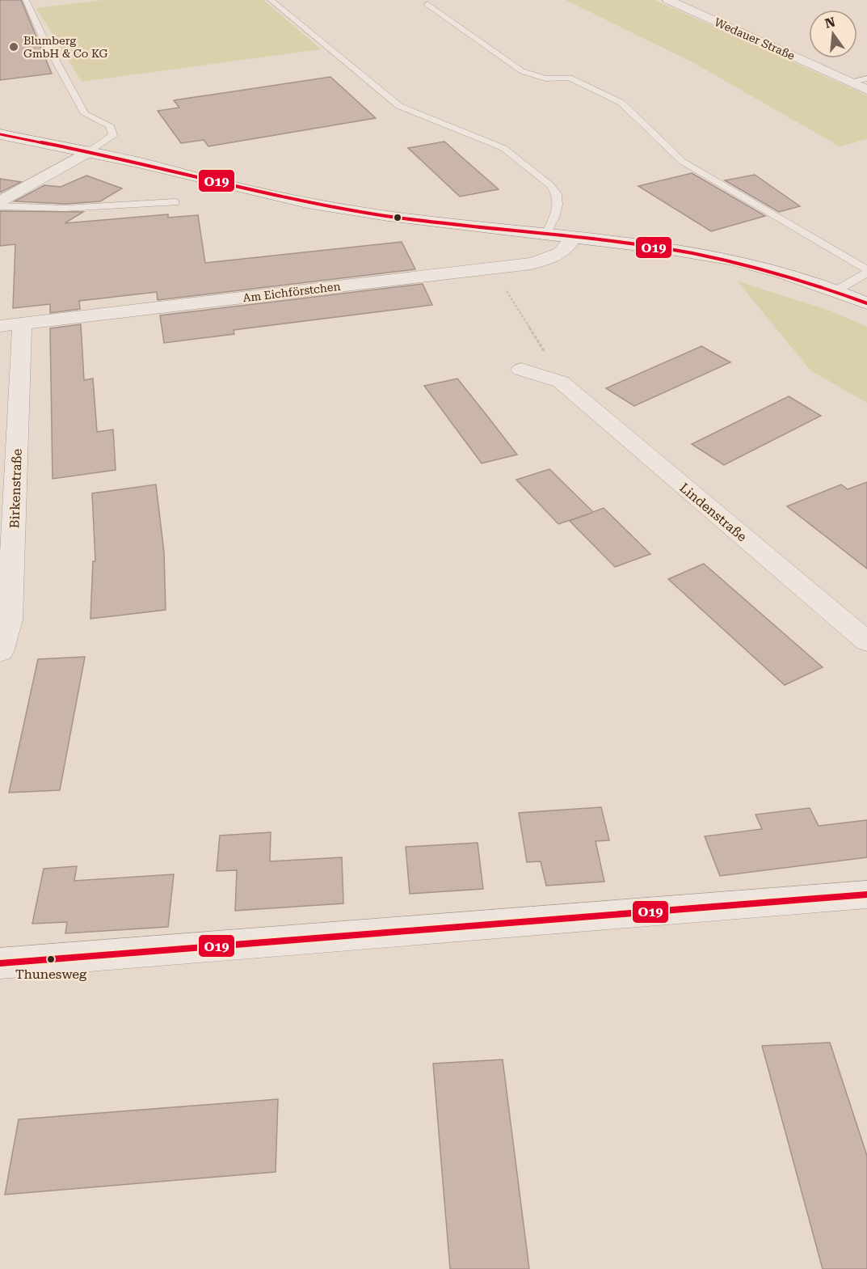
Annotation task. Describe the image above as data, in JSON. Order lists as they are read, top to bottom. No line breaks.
{"streets":{"street":["Wedauer Straße","Am Eichförstchen","Birkenstraße","Lindenstraße"]},"crossings":[["Am Eichförstchen","Birkenstraße"]],"places":["Blumberg GmbH & Co KG","Thunesweg"],"lines":["transit line O19"],"north":"top"}
